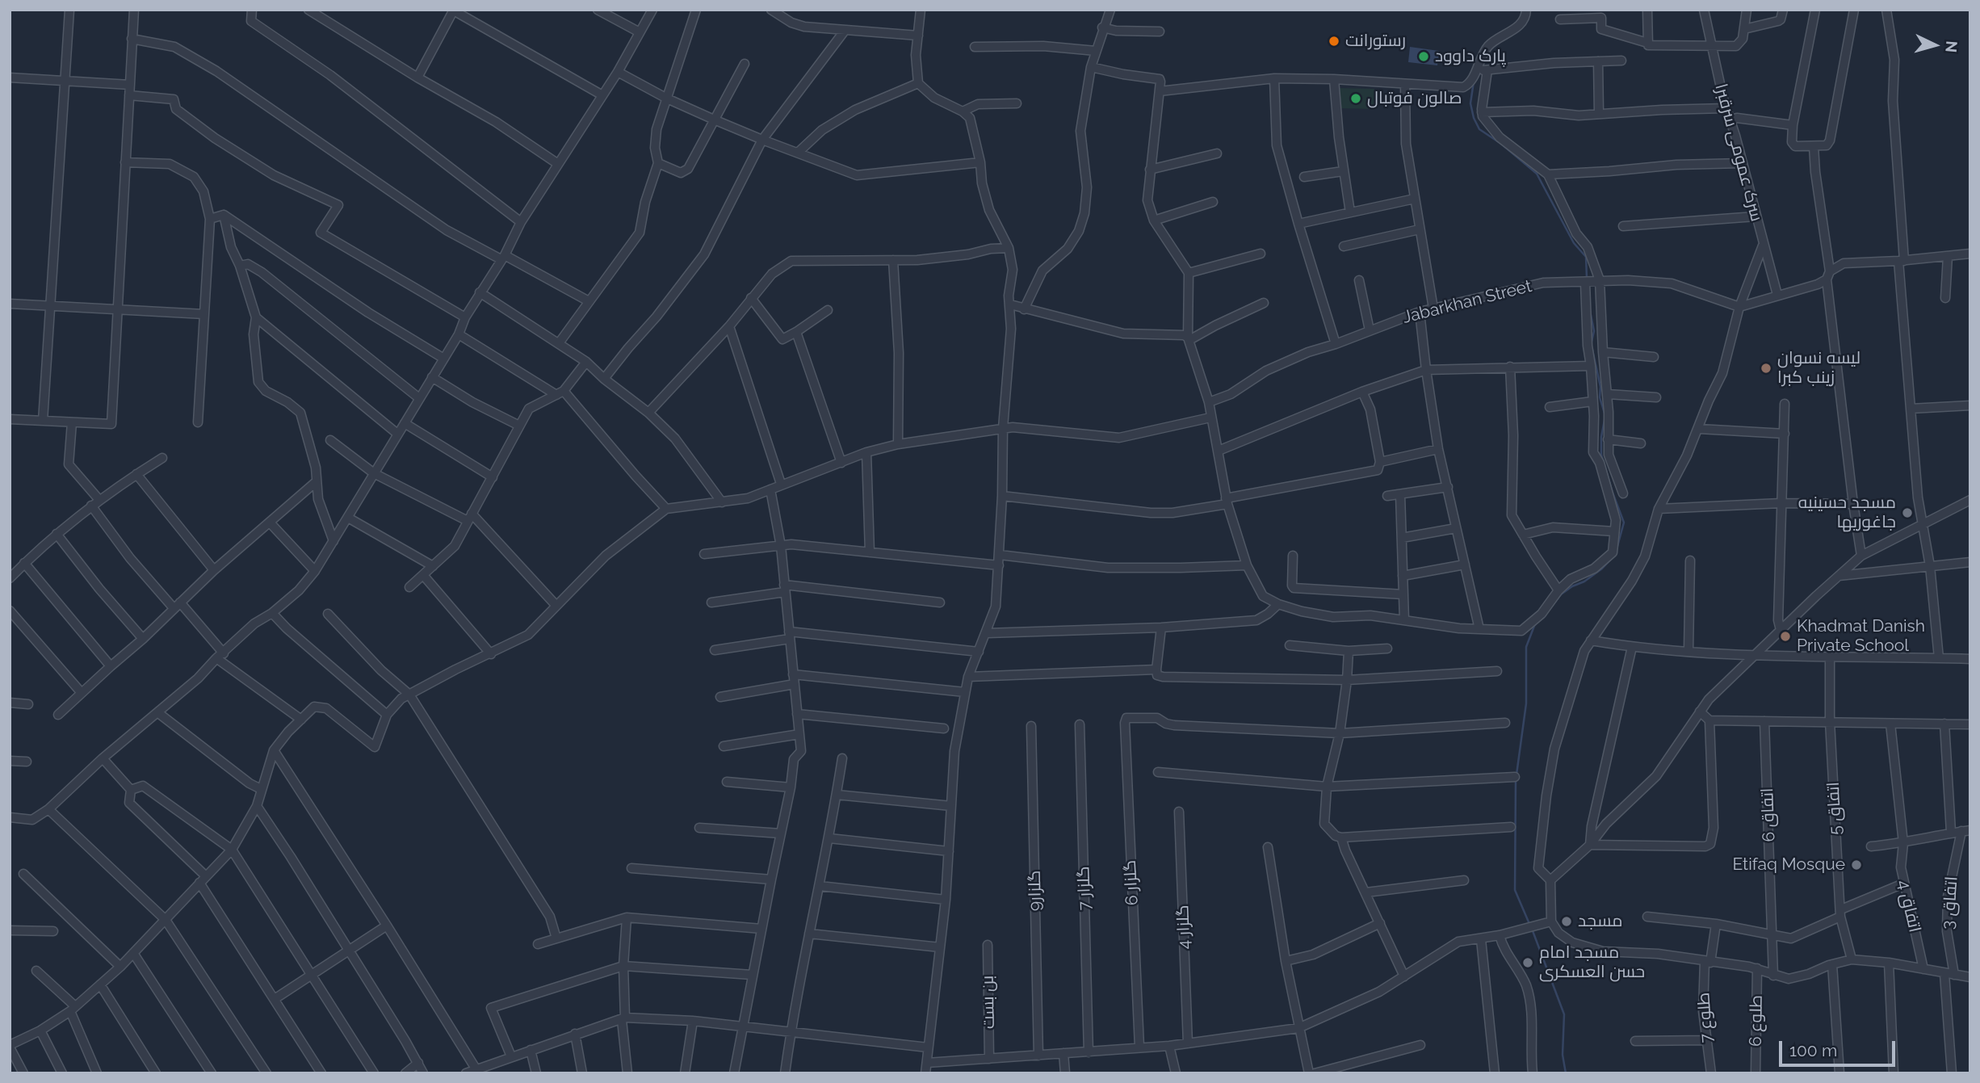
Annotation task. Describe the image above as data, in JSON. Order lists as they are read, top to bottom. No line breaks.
{"streets":{"street":["سرک عمومی سرقبرا","Jabarkhan Street","اتفاق 5","اتفاق 6","گلزار 6","گلزار 7","گلزار9","اتفاق 3","اتفاق 4","گلزار 4","بن بست","طلوع 7","طلوع 6"]},"places":["رستورانت","پارک داوود","صالون فوتبال","لیسه نسوان زینب کبرا","مسجد حسینیه جاغوریها","Khadmat Danish Private School","Etifaq Mosque","مسجد","مسجد امام حسن العسکری"],"scale_bar":"100 m","north":"right"}
